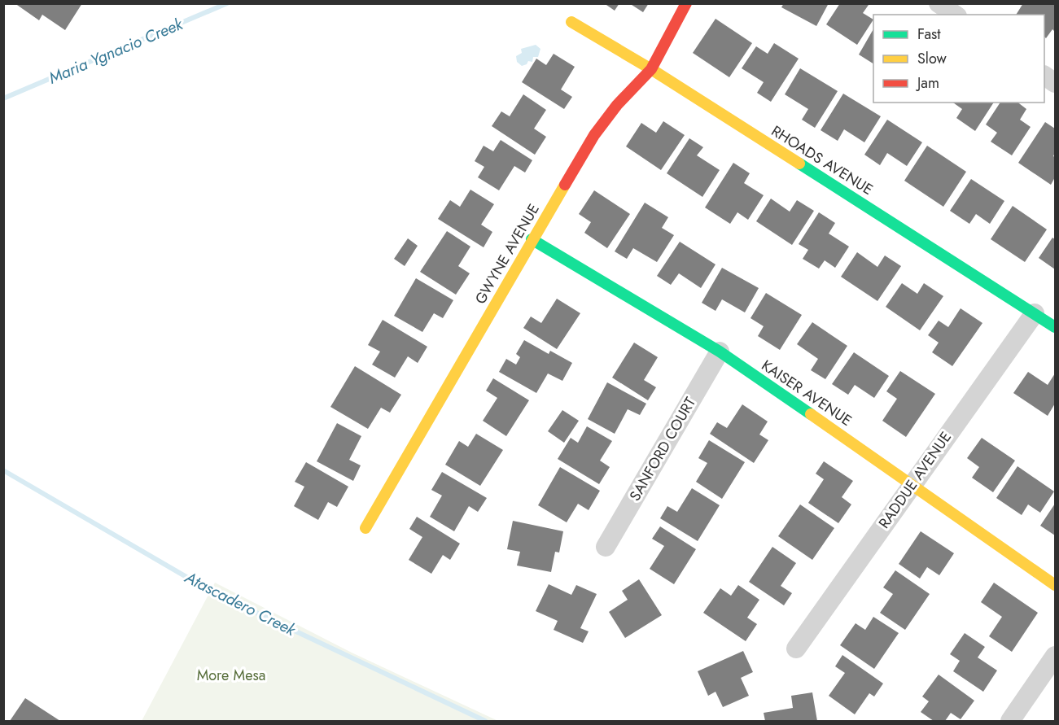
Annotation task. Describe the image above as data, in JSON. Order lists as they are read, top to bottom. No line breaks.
{"streets":{"street":["RHOADS AVENUE","GWYNE AVENUE","KAISER AVENUE","SANFORD COURT","RADDUE AVENUE"]},"crossings":[["RHOADS AVENUE","GWYNE AVENUE"],["RHOADS AVENUE","RADDUE AVENUE"],["GWYNE AVENUE","KAISER AVENUE"],["KAISER AVENUE","SANFORD COURT"],["KAISER AVENUE","RADDUE AVENUE"]],"water":["Maria Ygnacio Creek","Atascadero Creek"],"parks":["More Mesa"],"legend":["Fast","Slow","Jam"]}
